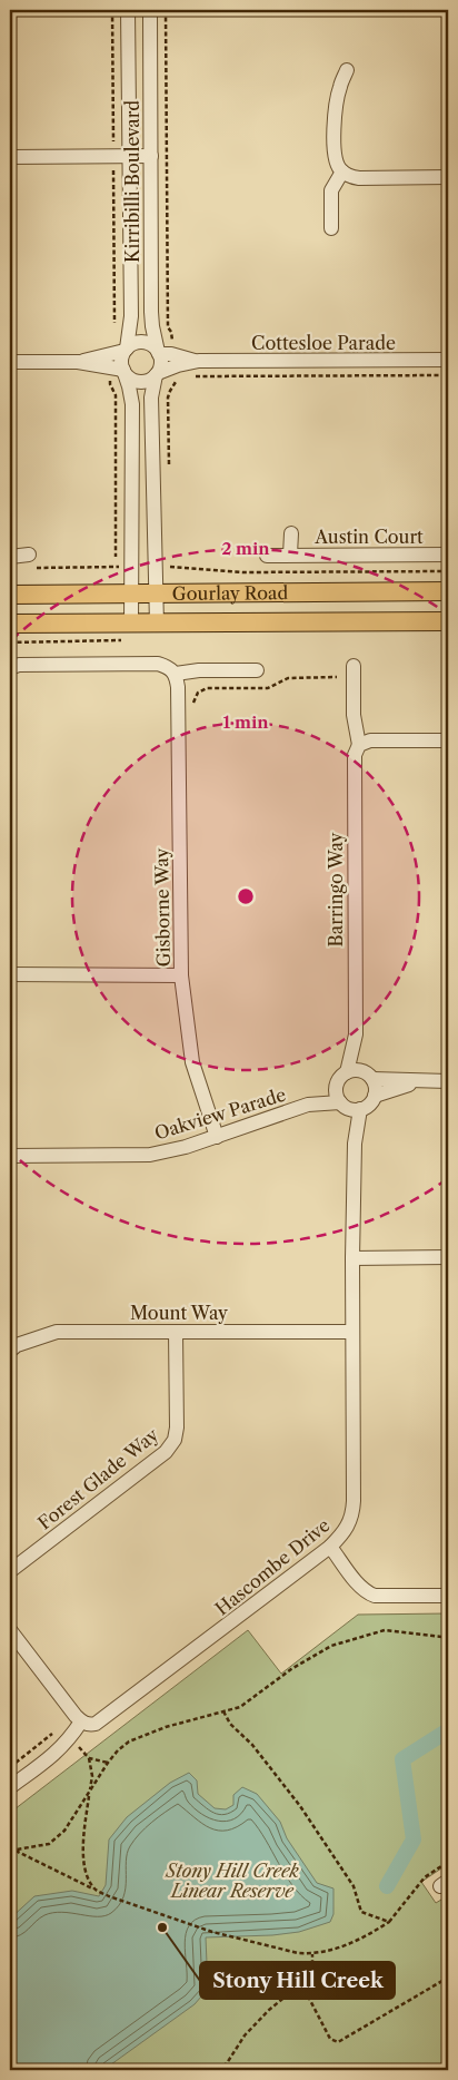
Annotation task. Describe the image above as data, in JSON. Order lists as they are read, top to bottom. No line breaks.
{"streets":{"main road":["Gourlay Road"],"street":["Kirribilli Boulevard","Cottesloe Parade","Austin Court","Barringo Way","Gisborne Way","Oakview Parade","Mount Way","Forest Glade Way","Hascombe Drive"]},"crossings":[["Kirribilli Boulevard","Cottesloe Parade"],["Kirribilli Boulevard","Gourlay Road"],["Barringo Way","Oakview Parade"],["Barringo Way","Hascombe Drive"],["Gisborne Way","Oakview Parade"],["Oakview Parade","Hascombe Drive"],["Mount Way","Forest Glade Way"],["Mount Way","Hascombe Drive"]],"parks":["Stony Hill Creek Linear Reserve"],"places":["Stony Hill Creek"],"rings":["2 min","1 min"]}
